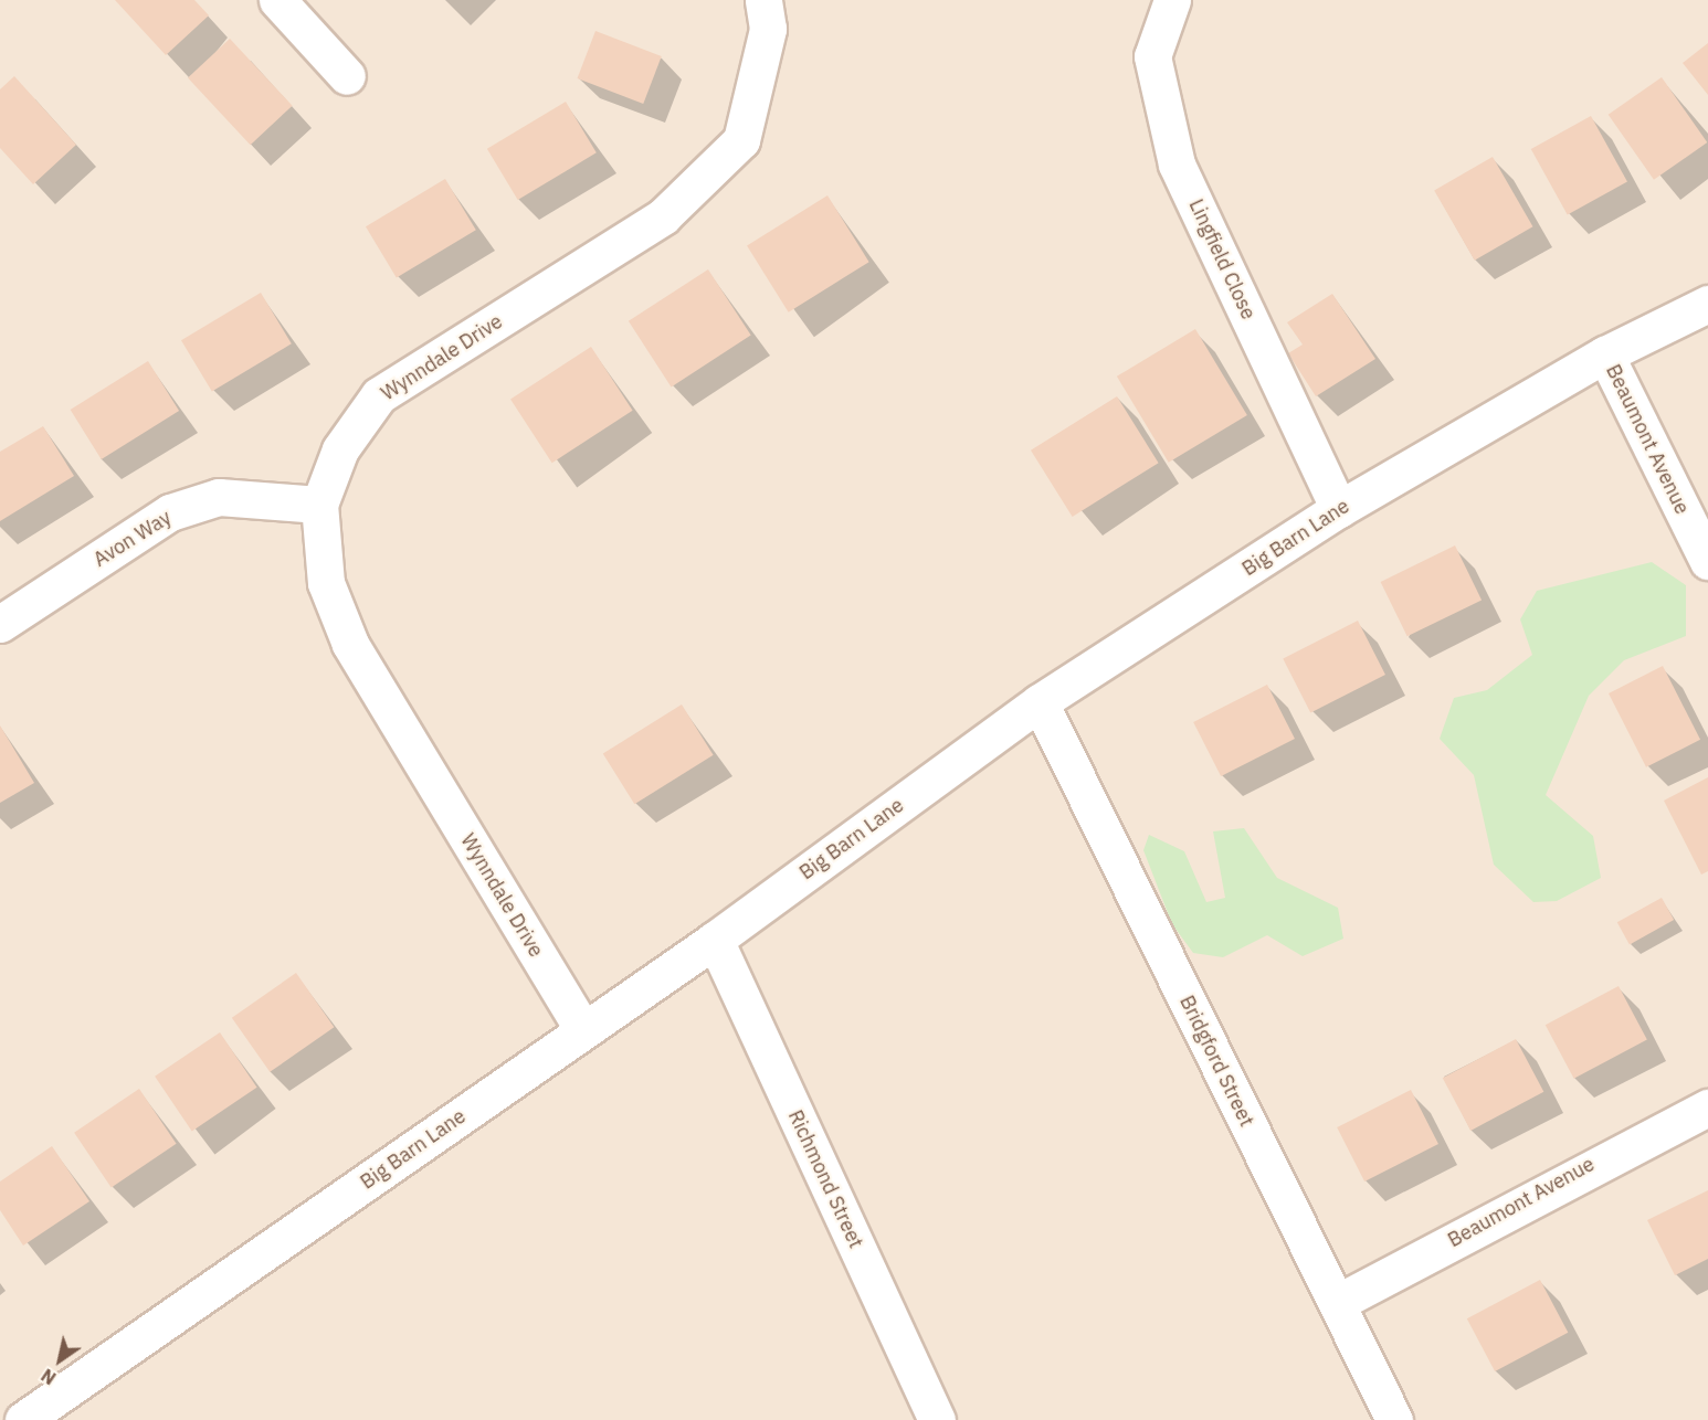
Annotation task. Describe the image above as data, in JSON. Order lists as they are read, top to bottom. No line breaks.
{"streets":{"street":["Lingfield Close","Wynndale Drive","Beaumont Avenue","Big Barn Lane","Avon Way","Bridgford Street","Richmond Street"]},"crossings":[["Lingfield Close","Big Barn Lane"],["Wynndale Drive","Big Barn Lane"],["Wynndale Drive","Avon Way"],["Beaumont Avenue","Big Barn Lane"],["Beaumont Avenue","Bridgford Street"],["Big Barn Lane","Bridgford Street"],["Big Barn Lane","Richmond Street"]],"north":"bottom left"}
